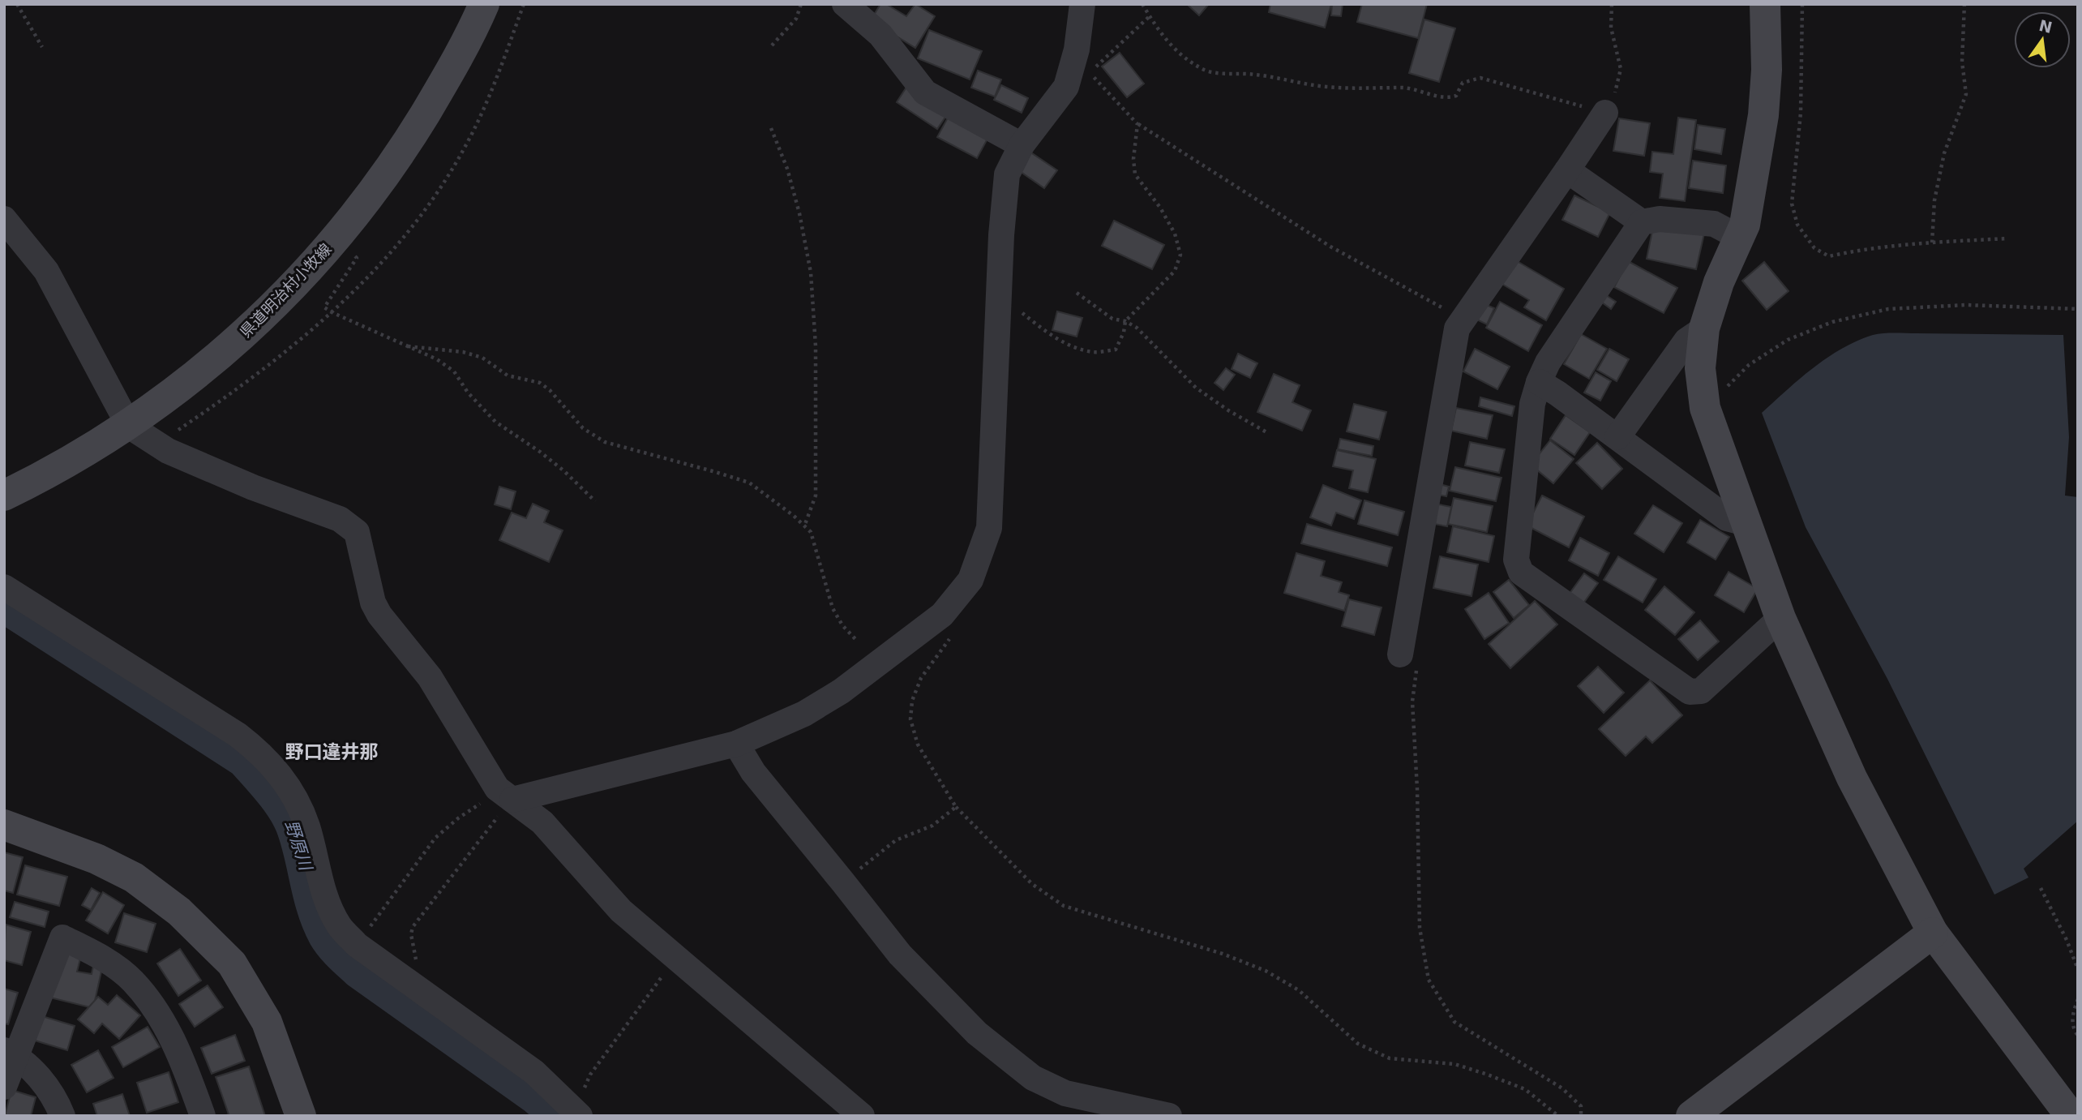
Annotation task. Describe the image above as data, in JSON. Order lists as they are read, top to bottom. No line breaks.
{"streets":{"street":["県道明治村小牧線"]},"districts":["野口違井那"],"water":["野原川"],"north":"top"}
